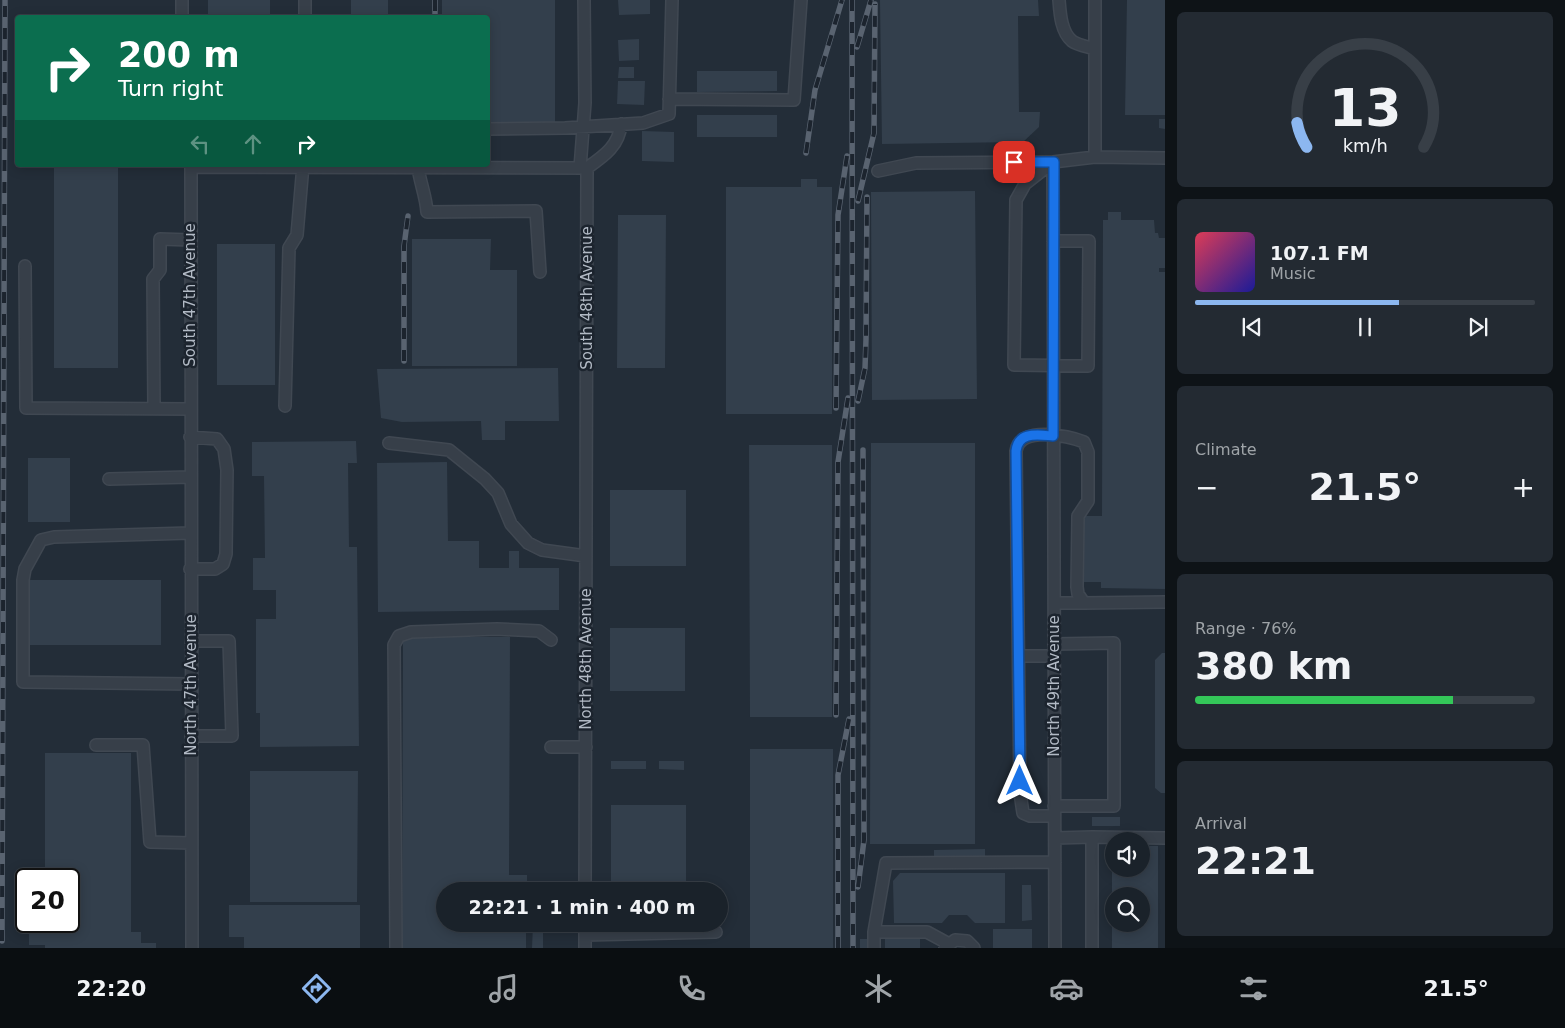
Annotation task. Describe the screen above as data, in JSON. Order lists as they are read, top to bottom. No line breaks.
{"streets":{"street":["South 47th Avenue","South 48th Avenue","North 48th Avenue","North 47th Avenue","North 49th Avenue"]},"crossings":[["South 47th Avenue","North 47th Avenue"],["South 48th Avenue","North 48th Avenue"]],"page":{"turn":["200 m","Turn right"],"song":["107.1 FM","Music"],"tile":["Climate",["Range · 76%","380 km"],["Arrival","22:21"]],"heat":["−","21.5°","+"],"limit":"20","trip":"22:21 · 1 min · 400 m","tabs":["22:20","21.5°"],"gauge":["13","km/h"]}}
